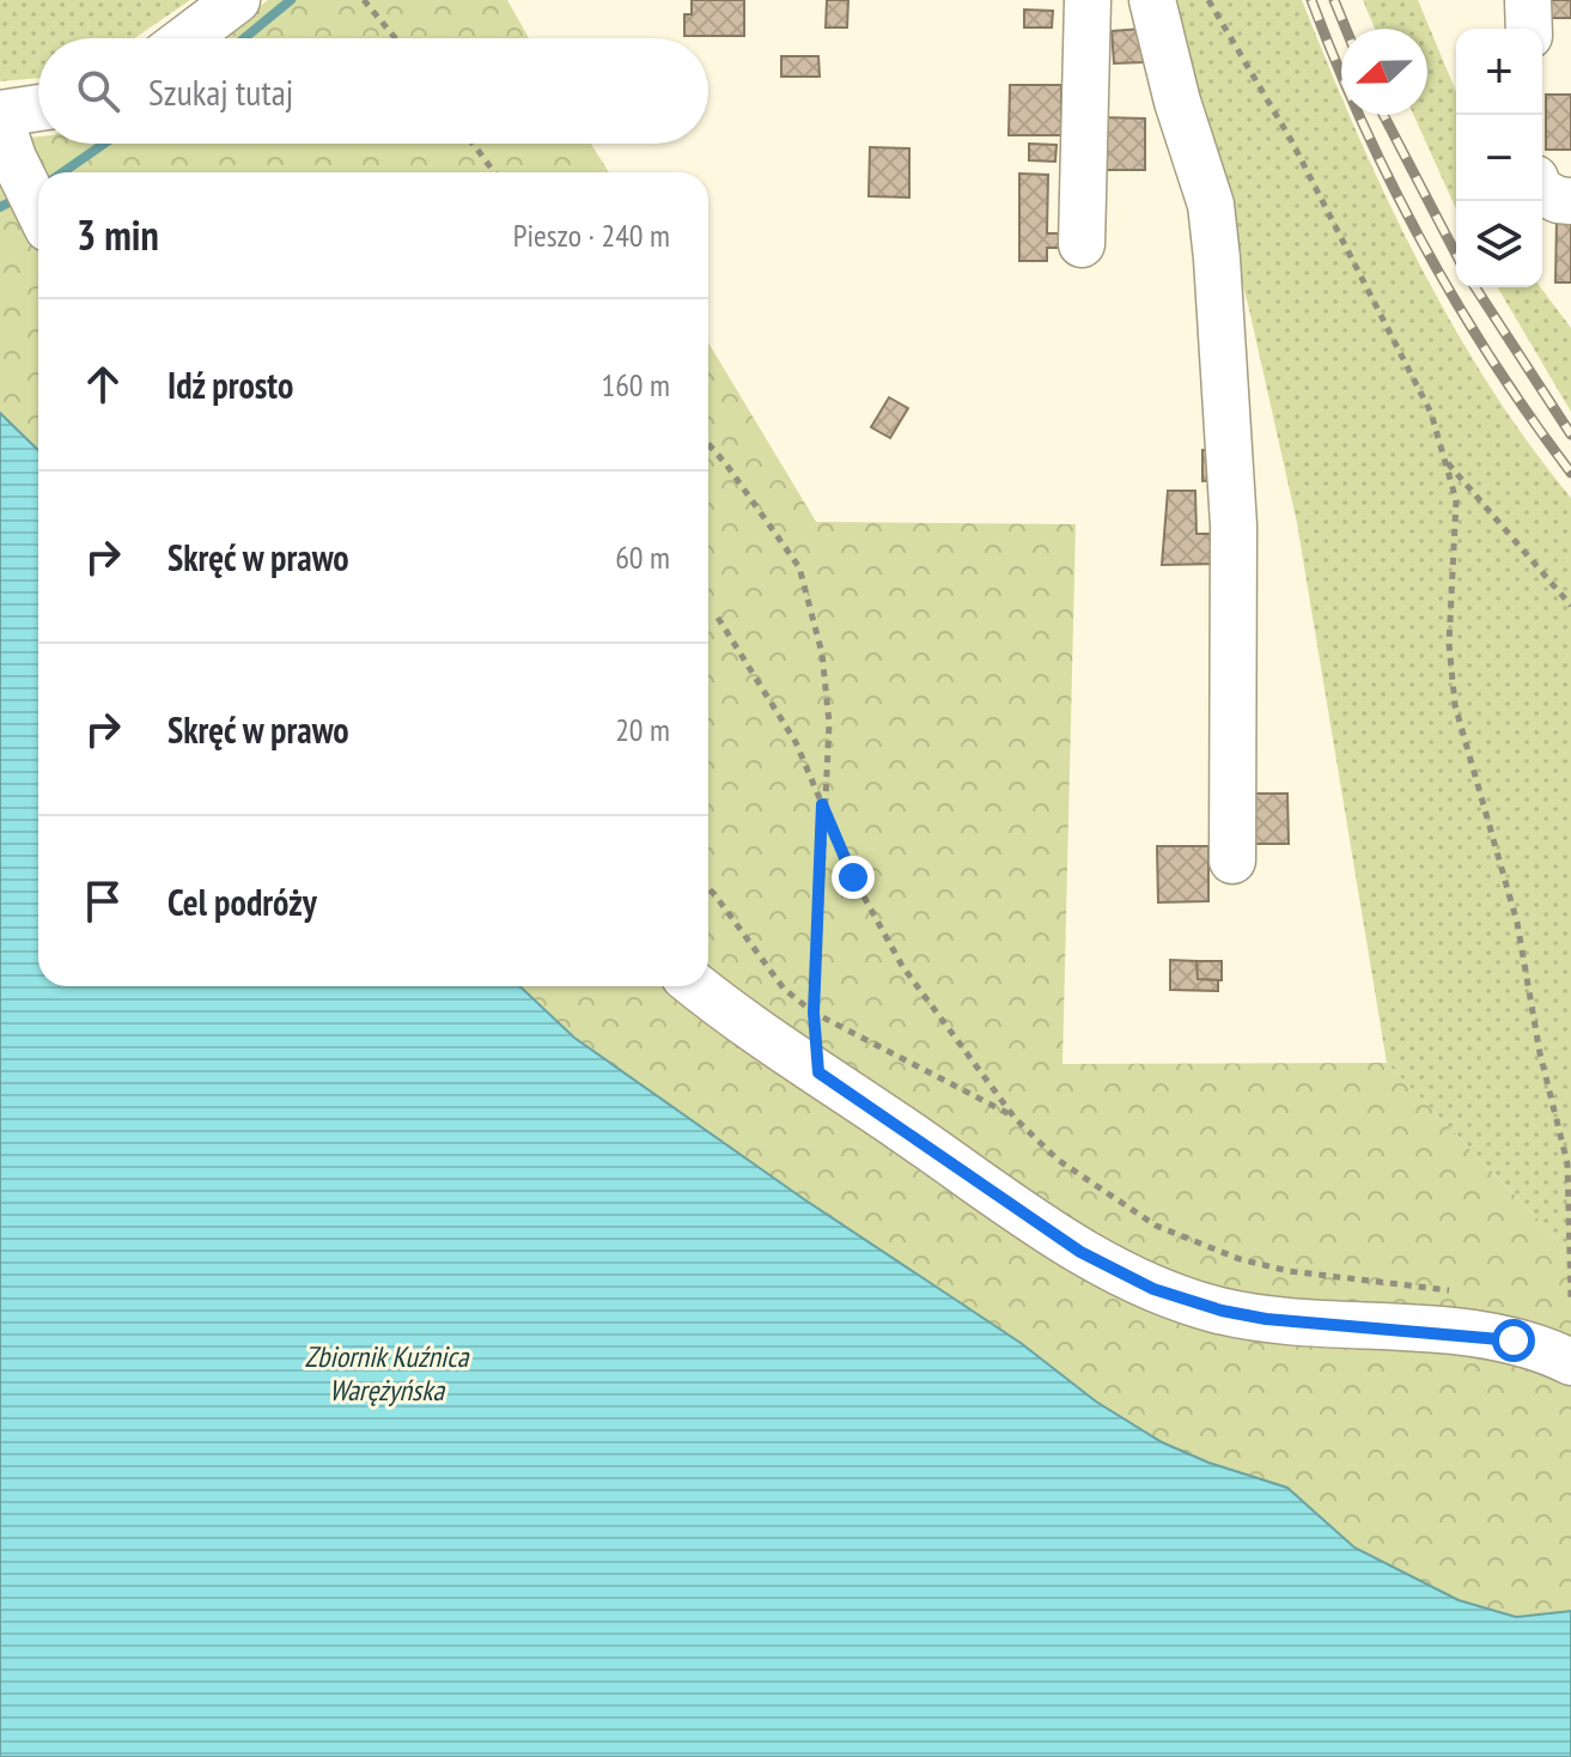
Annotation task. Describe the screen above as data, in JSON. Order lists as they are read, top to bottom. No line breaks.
{"water":["Zbiornik Kuźnica Warężyńska"],"north":"left","page":{"map_buttons":["+","−"],"search":"Szukaj tutaj","heading":["3 min","Pieszo · 240 m"],"list":[["Idź prosto","160 m"],["Skręć w prawo","60 m"],["Skręć w prawo","20 m"],"Cel podróży"]}}
